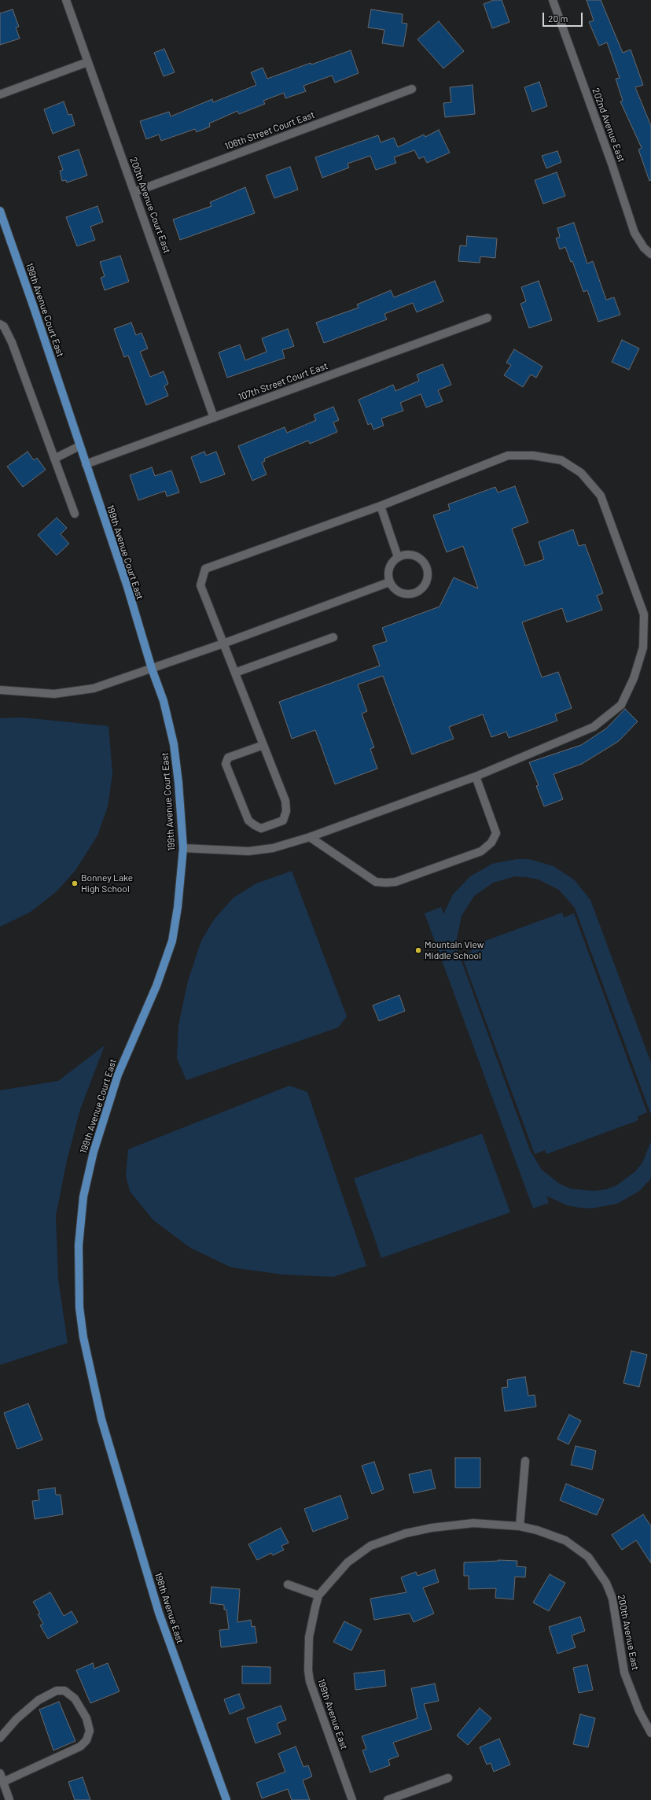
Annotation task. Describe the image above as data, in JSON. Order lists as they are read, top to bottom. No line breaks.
{"streets":{"main road":["199th Avenue Court East","198th Avenue East"],"street":["202nd Avenue East","106th Street Court East","200th Avenue Court East","107th Street Court East","200th Avenue East","199th Avenue East"]},"crossings":[["106th Street Court East","200th Avenue Court East"],["200th Avenue Court East","107th Street Court East"],["199th Avenue Court East","107th Street Court East"],["199th Avenue Court East","198th Avenue East"],["200th Avenue East","199th Avenue East"]],"places":["Bonney Lake High School","Mountain View Middle School"],"scale_bar":"20 m"}
